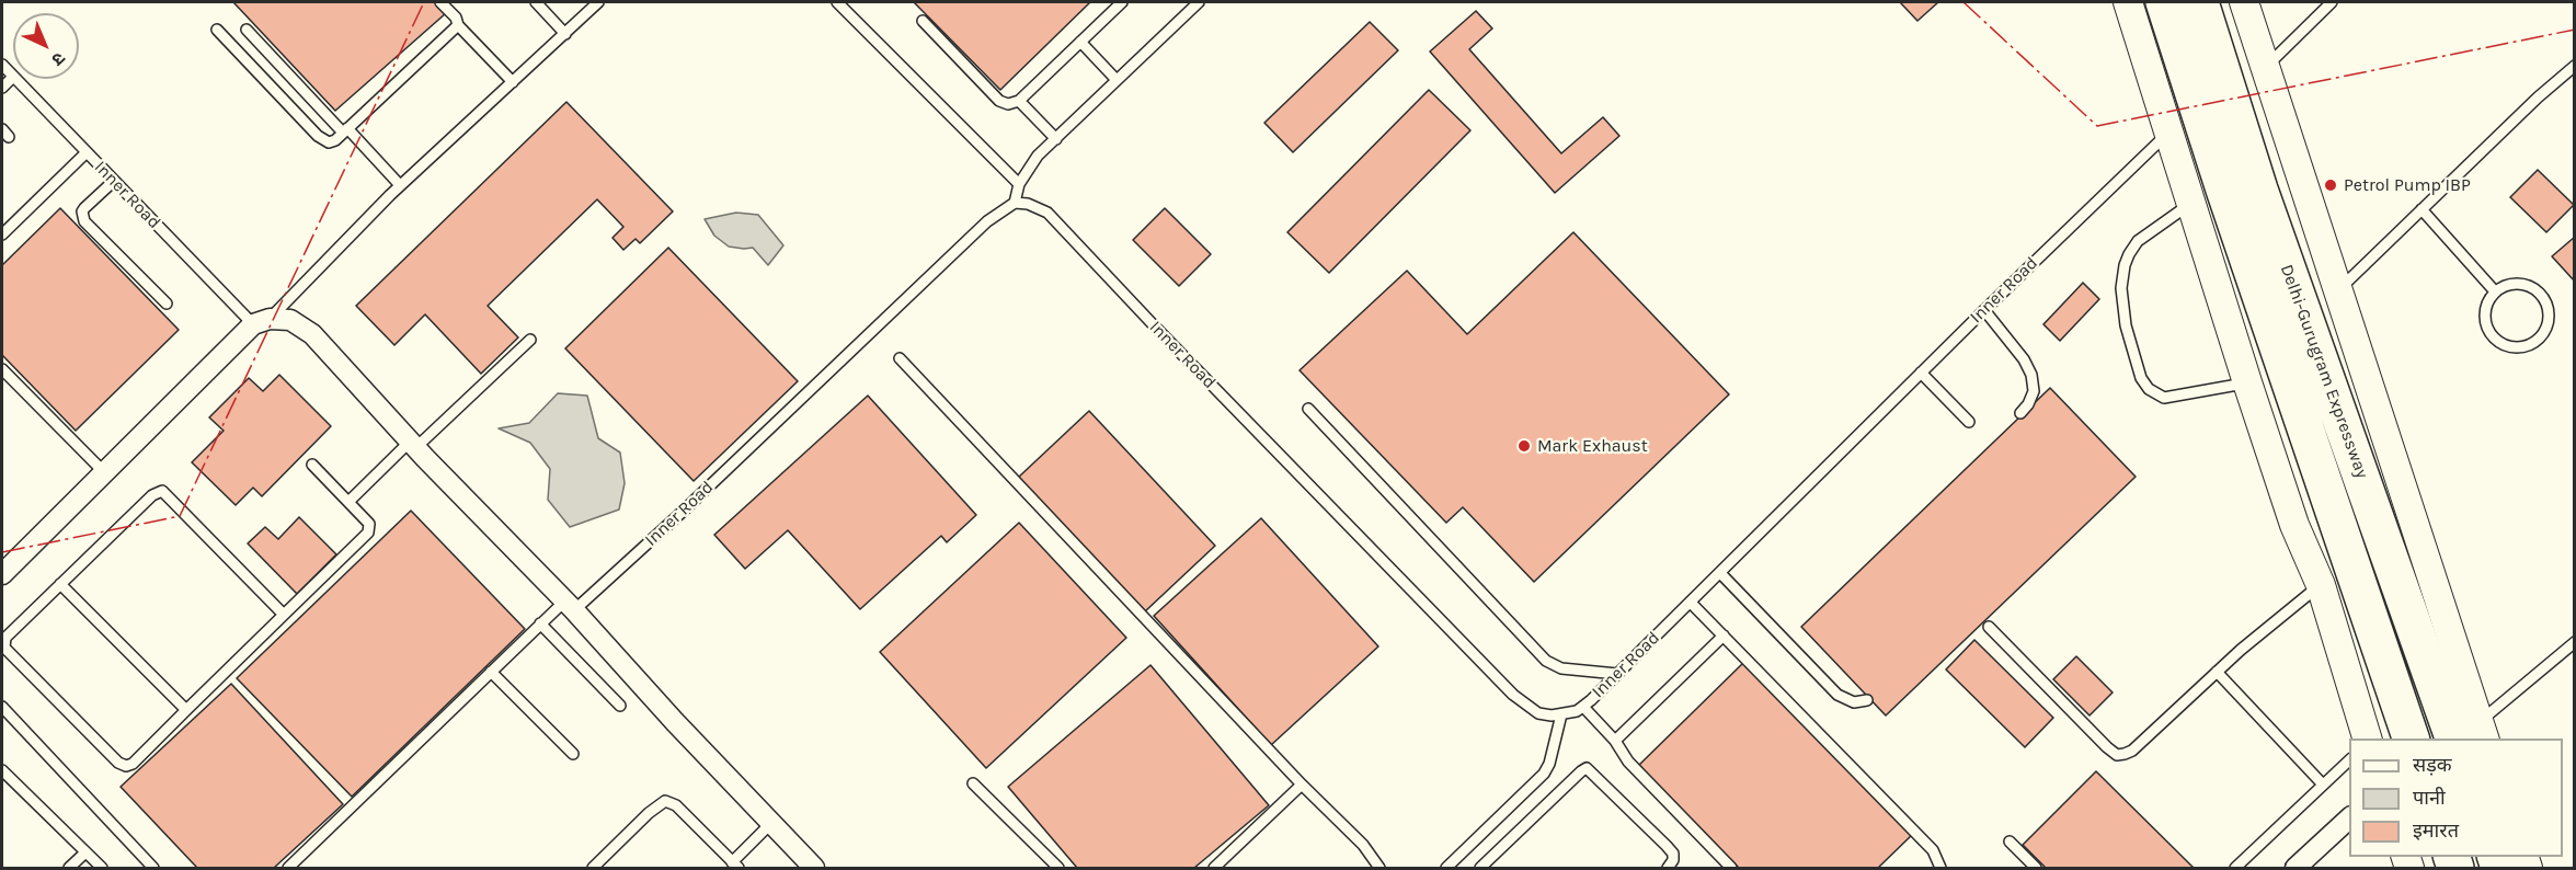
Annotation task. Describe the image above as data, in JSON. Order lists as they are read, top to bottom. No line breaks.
{"streets":{"highway":["Delhi-Gurugram Expressway"],"lane":["Inner Road"]},"places":["Petrol Pump IBP","Mark Exhaust"],"legend":["सड़क","पानी","इमारत"],"north":"bottom right"}
